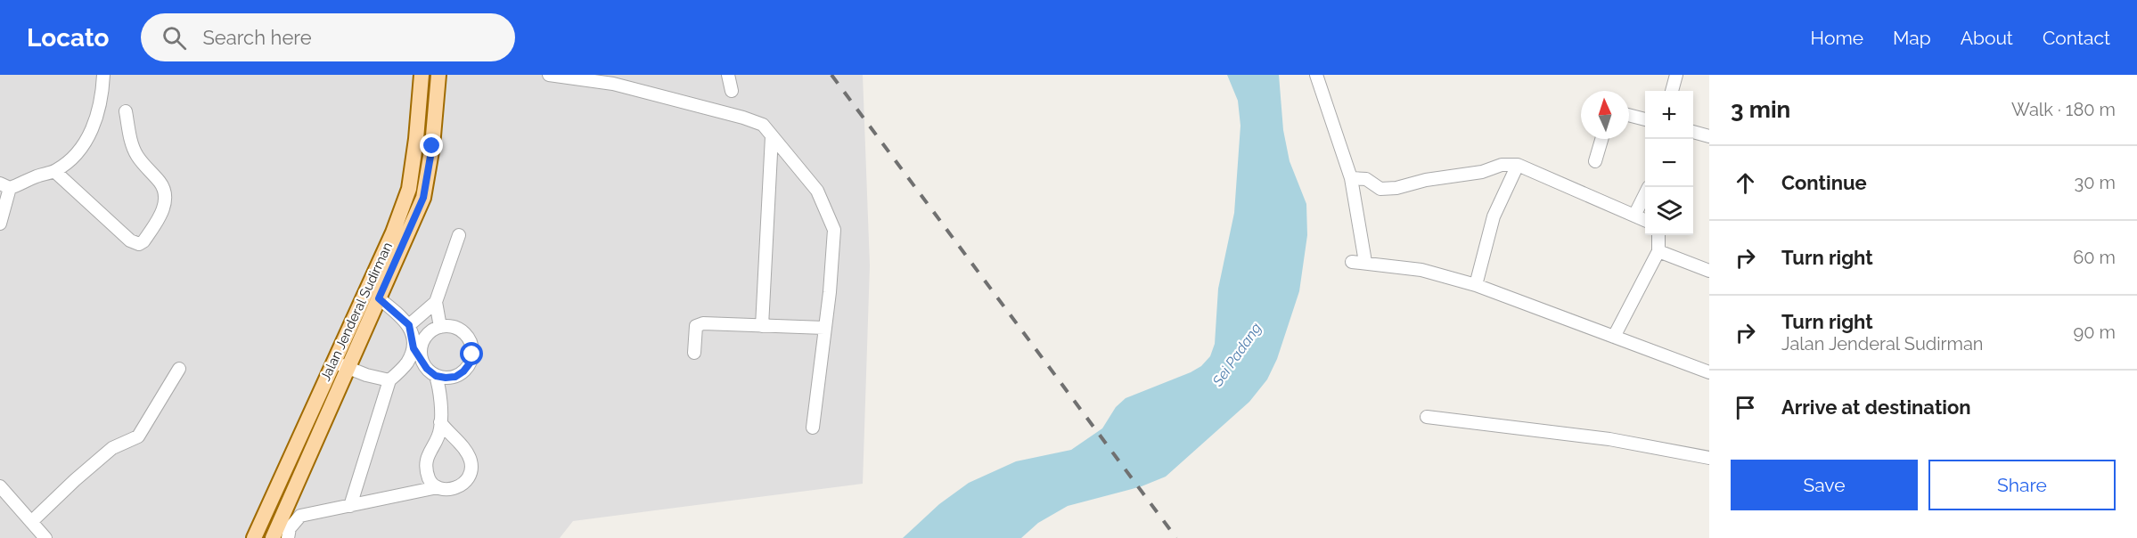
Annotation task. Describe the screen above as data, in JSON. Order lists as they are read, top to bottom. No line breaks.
{"streets":{"main road":["Jalan Jenderal Sudirman"]},"water":["Sei Padang"],"north":"top","page":{"header":"Locato","search":"Search here","nav":["Home","Map","About","Contact"],"heading":["3 min","Walk · 180 m"],"map_buttons":["+","−"],"list":[["Continue","30 m"],["Turn right","60 m"],["Turn right","Jalan Jenderal Sudirman","90 m"],"Arrive at destination"],"buttons":["Save","Share"]}}
